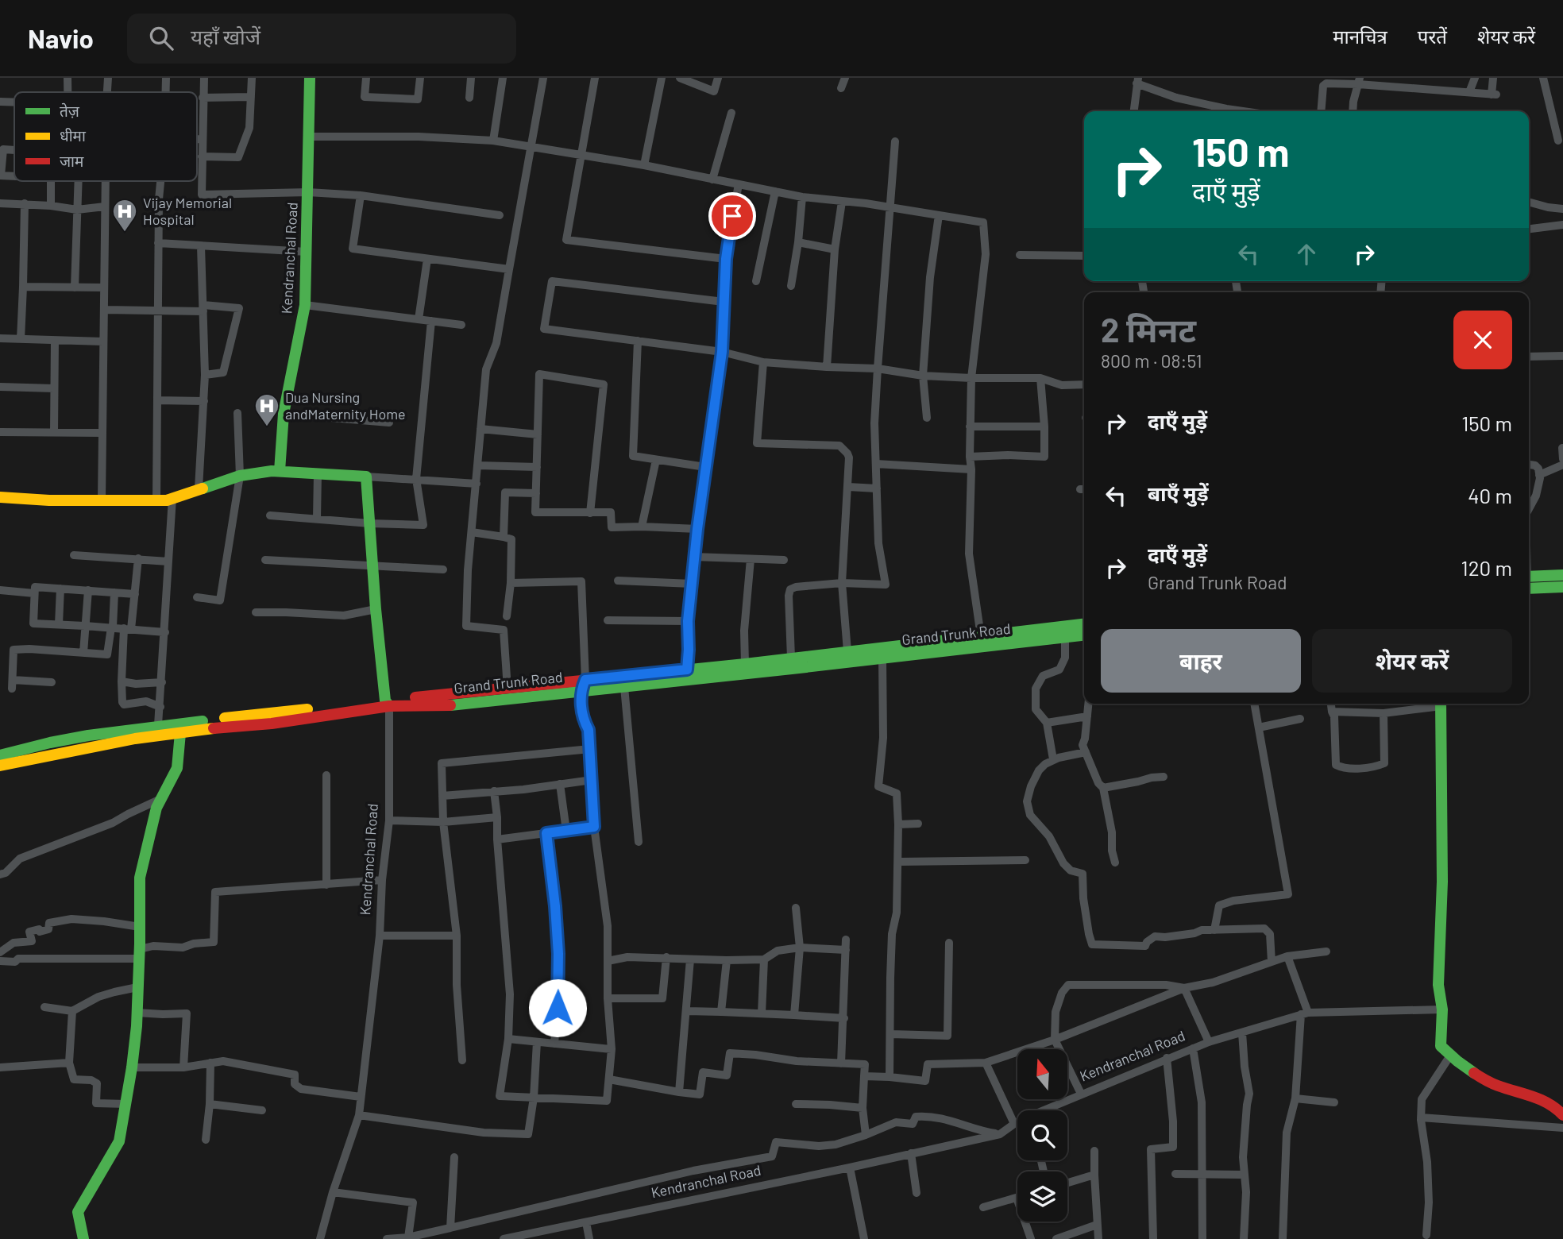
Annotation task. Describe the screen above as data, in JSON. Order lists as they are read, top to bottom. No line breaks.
{"streets":{"main road":["Kendranchal Road","Grand Trunk Road"]},"crossings":[["Kendranchal Road","Grand Trunk Road"]],"places":{"hospital":["Vijay Memorial Hospital","Dua Nursing andMaternity Home"]},"legend":["तेज़","धीमा","जाम"],"north":"top","page":{"header":"Navio","search":"यहाँ खोजें","nav":["मानचित्र","परतें","शेयर करें"],"turn":["150 m","दाएँ मुड़ें"],"heading":["2 मिनट","800 m · 08:51"],"list":[{"name":"दाएँ मुड़ें","value":"150 m"},{"name":"बाएँ मुड़ें","value":"40 m"},{"name":"दाएँ मुड़ें","note":"Grand Trunk Road","value":"120 m"}],"buttons":["बाहर","शेयर करें"]}}
